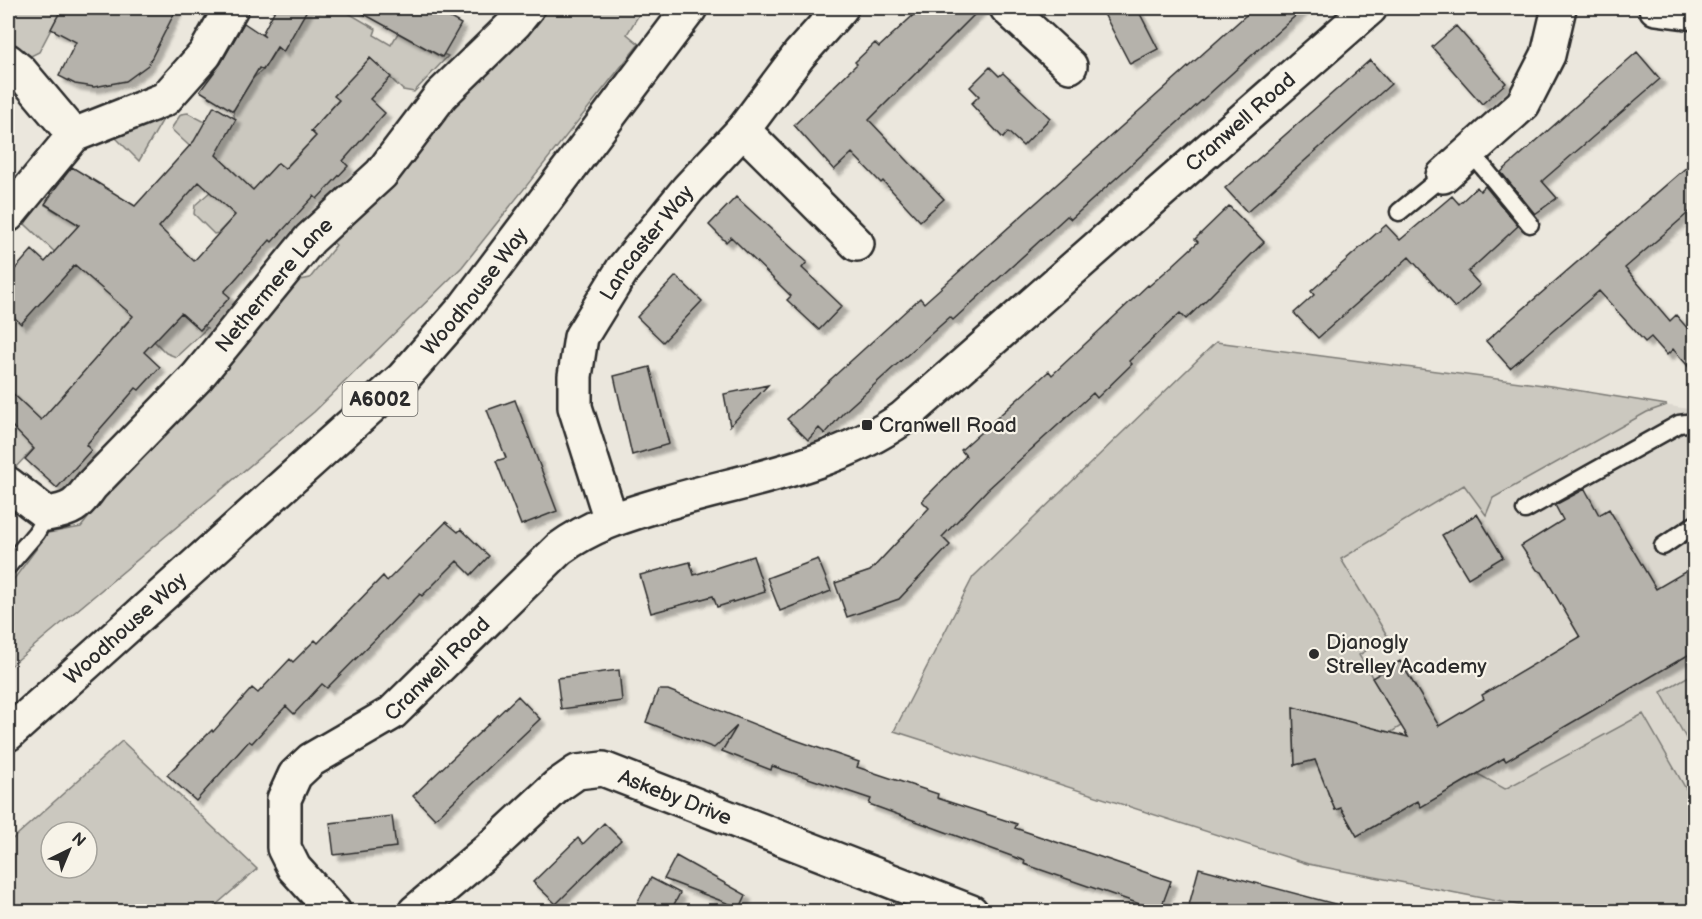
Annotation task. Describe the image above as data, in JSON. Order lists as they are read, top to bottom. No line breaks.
{"streets":{"street":["Cranwell Road","Lancaster Way","Nethermere Lane","Woodhouse Way","A6002","Askeby Drive"]},"crossings":[["Cranwell Road","Lancaster Way"]],"places":{"transit":["Cranwell Road"],"other":["Djanogly Strelley Academy"]},"north":"top right"}
